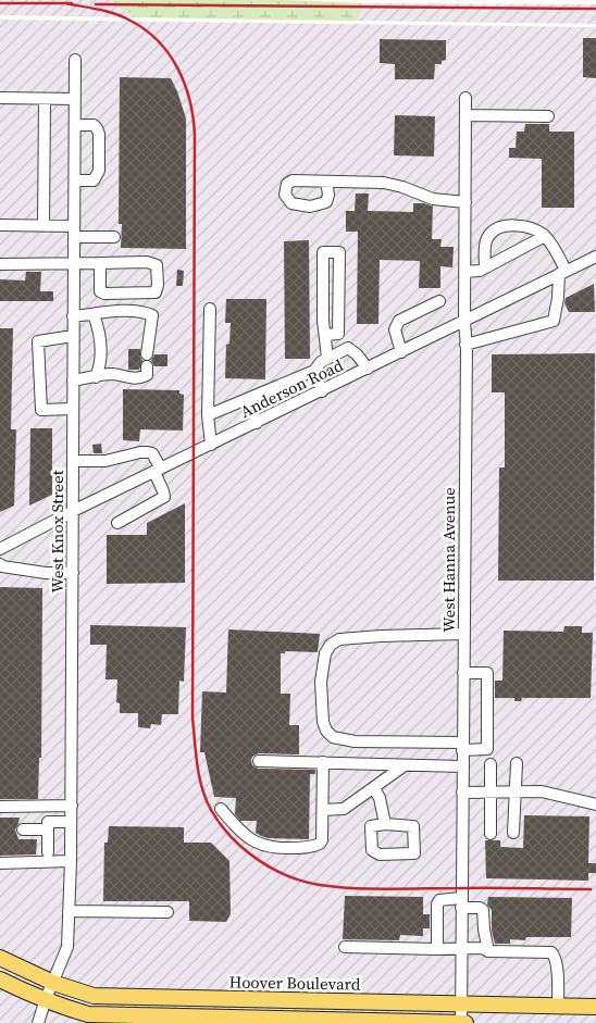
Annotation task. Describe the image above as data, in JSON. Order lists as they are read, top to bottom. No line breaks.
{"streets":{"main road":["Hoover Boulevard"],"street":["Anderson Road","West Knox Street","West Hanna Avenue"]},"crossings":[["Anderson Road","West Knox Street"],["Anderson Road","West Hanna Avenue"],["West Knox Street","Hoover Boulevard"],["West Hanna Avenue","Hoover Boulevard"]]}
